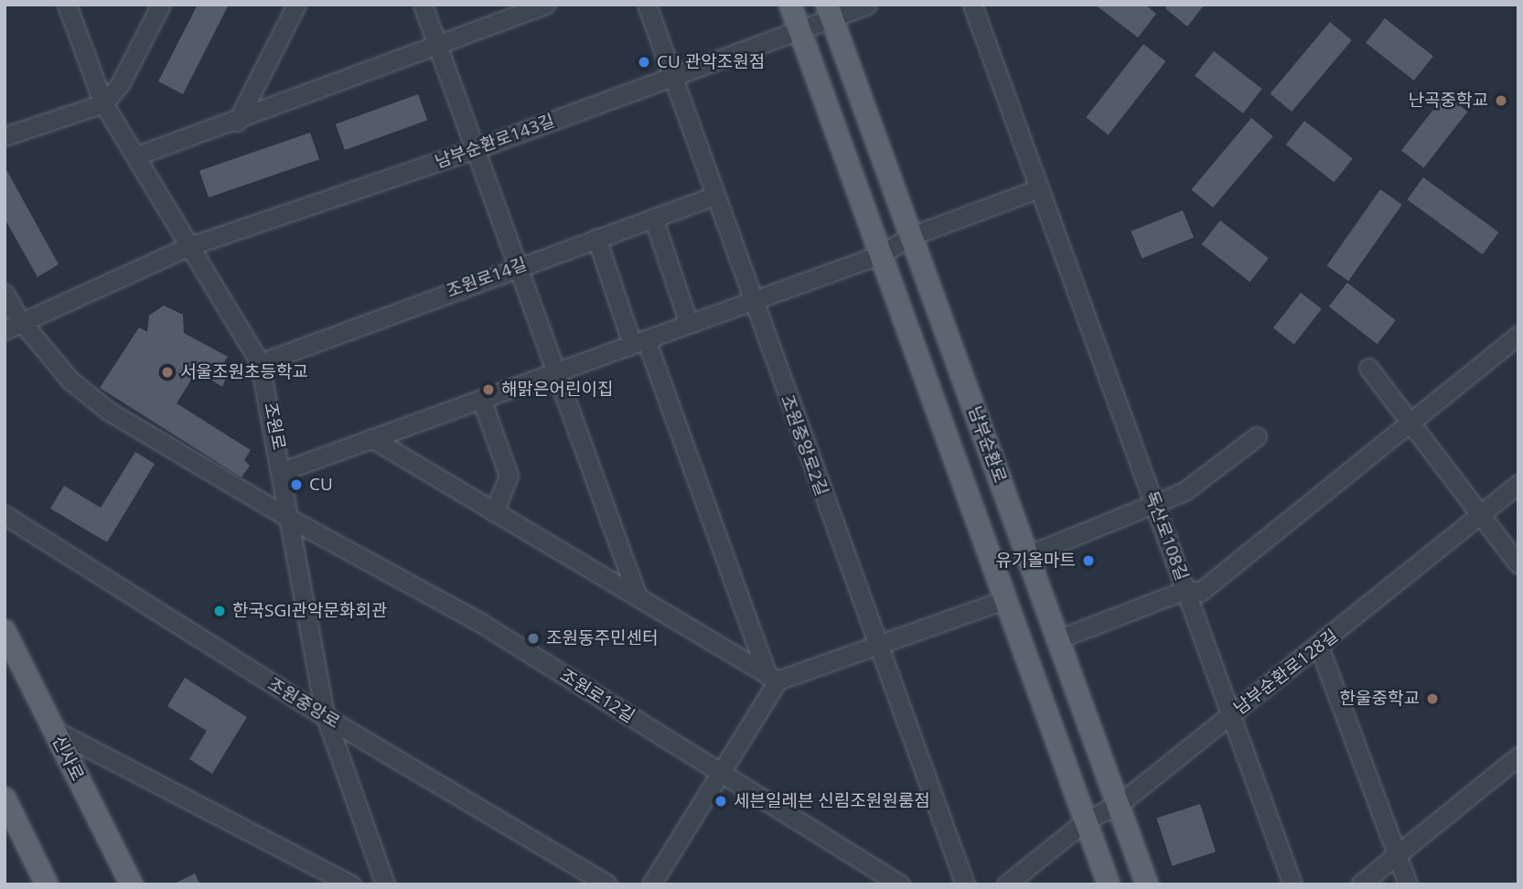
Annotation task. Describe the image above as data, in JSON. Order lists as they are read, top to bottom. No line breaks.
{"streets":{"main road":["남부순환로","신사로"],"street":["남부순환로143길","조원로14길","조원로","조원중앙로2길","독산로108길","남부순환로128길","조원로12길","조원중앙로"]},"crossings":[["남부순환로143길","조원로"],["남부순환로143길","남부순환로"],["남부순환로143길","조원중앙로2길"],["남부순환로143길","조원로12길"],["조원로14길","조원로"],["조원로14길","조원중앙로2길"],["조원로","조원로12길"],["조원로","조원중앙로"],["남부순환로","남부순환로128길"],["독산로108길","남부순환로128길"]],"places":["CU 관악조원점","난곡중학교","서울조원초등학교","해맑은어린이집","CU","유기올마트","한국SGI관악문화회관","조원동주민센터","한울중학교","세븐일레븐 신림조원원룸점"]}
